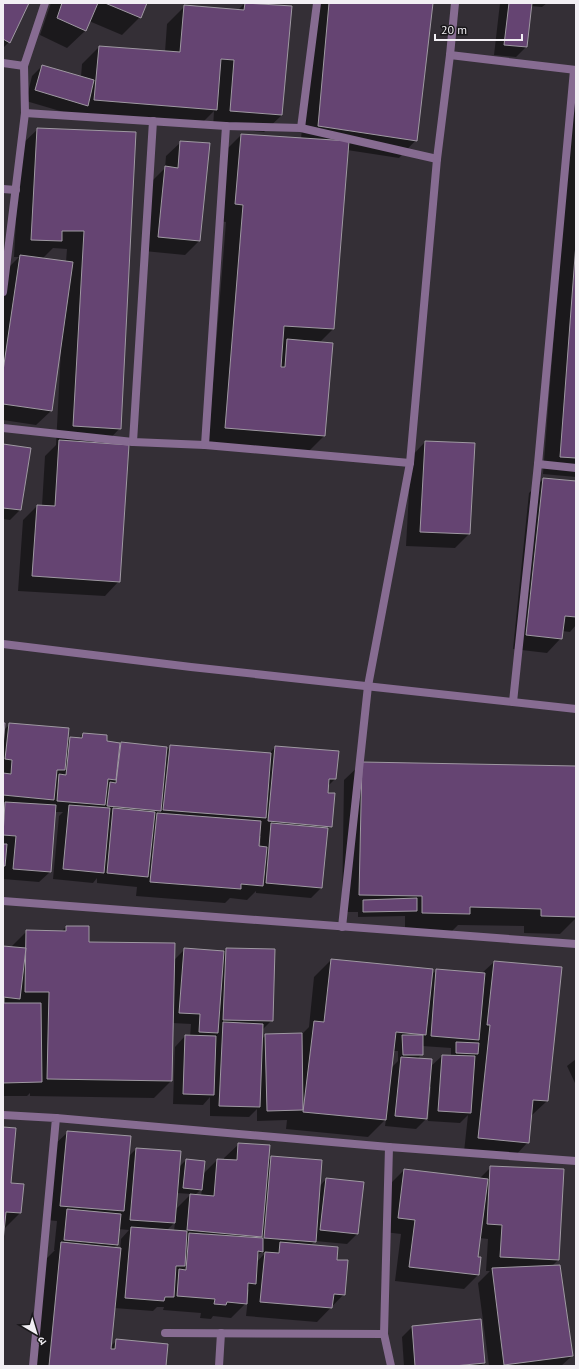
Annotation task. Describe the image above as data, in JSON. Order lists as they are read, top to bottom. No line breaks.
{"scale_bar":"20 m","north":"bottom right"}
